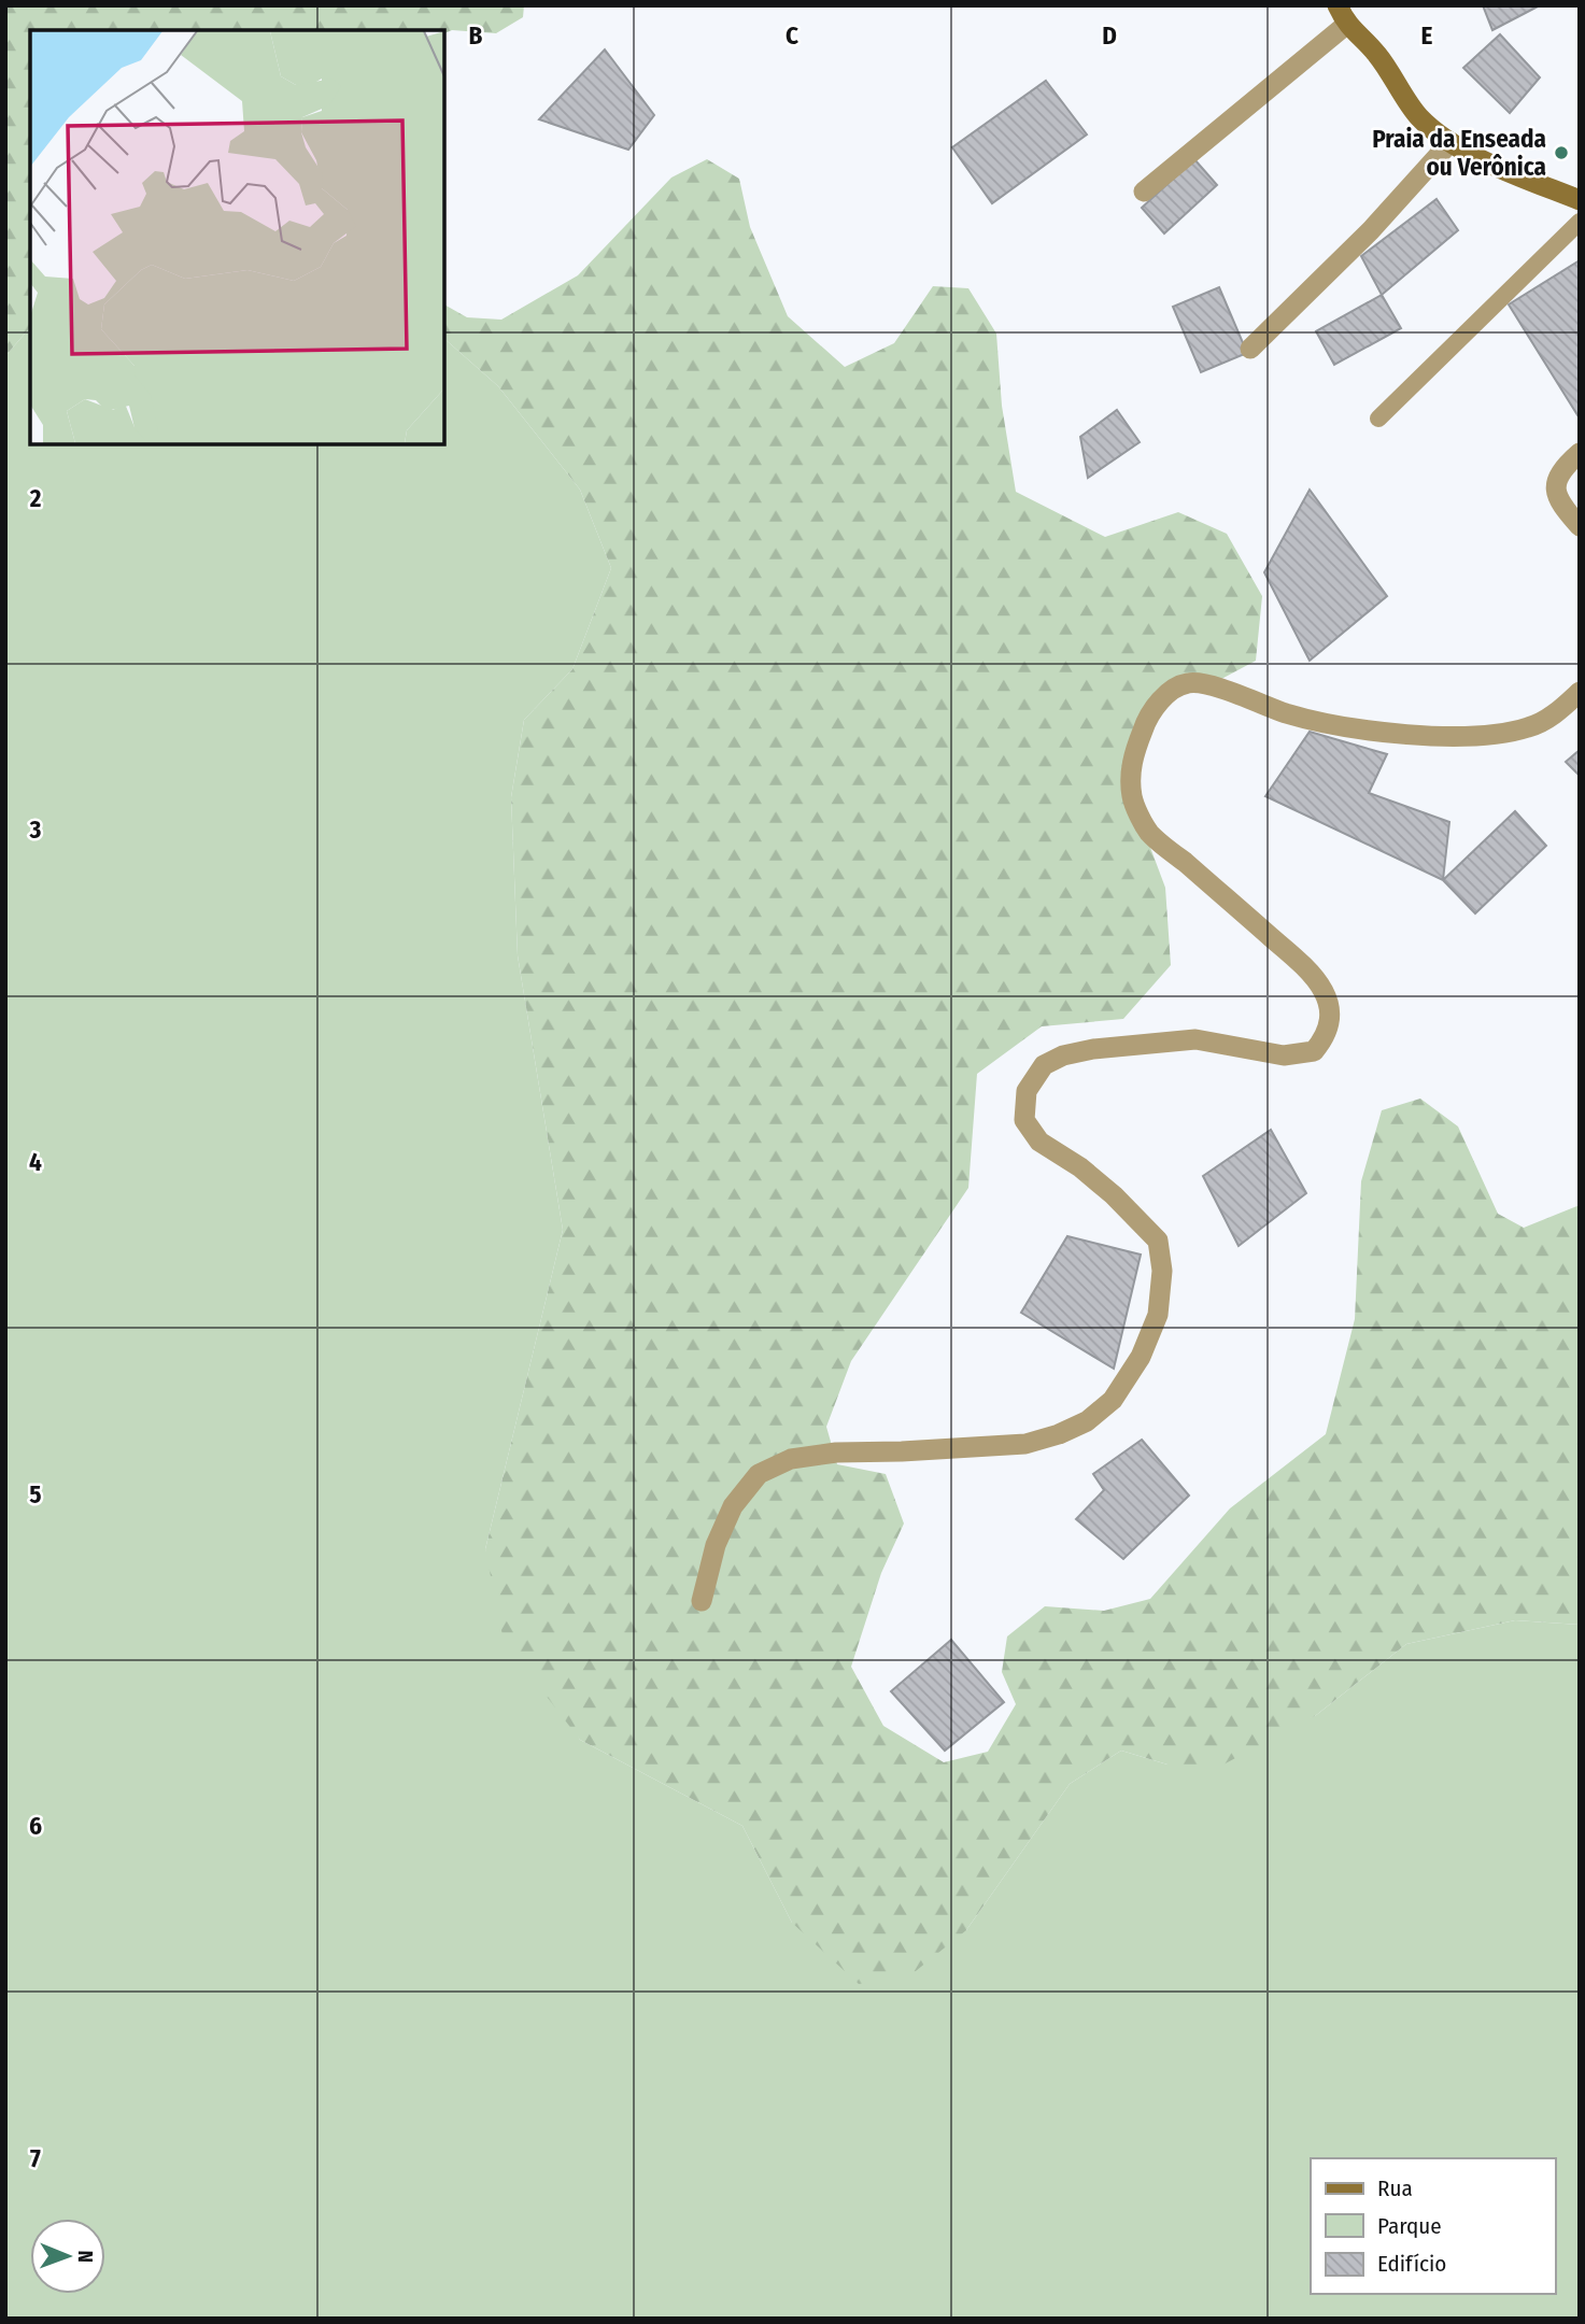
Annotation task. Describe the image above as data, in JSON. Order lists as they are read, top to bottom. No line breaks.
{"places":["Praia da Enseada ou Verônica"],"legend":["Rua","Parque","Edifício"],"north":"right","grid":{"columns":["B","C","D","E"],"rows":["2","3","4","5","6","7"]}}
